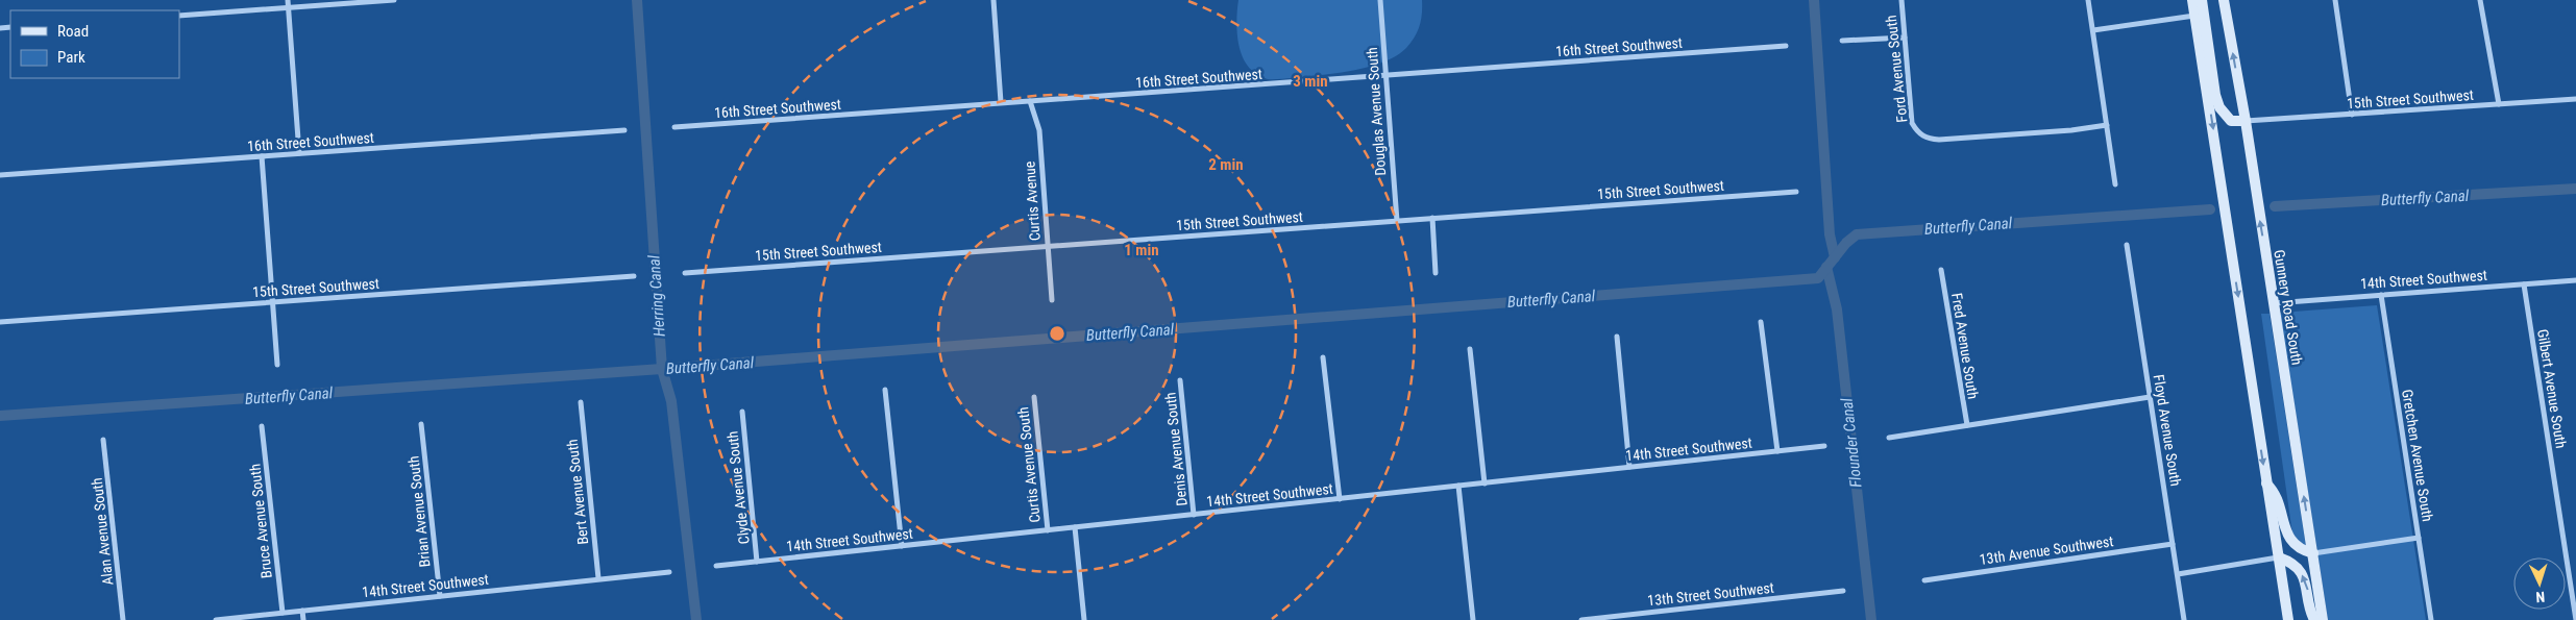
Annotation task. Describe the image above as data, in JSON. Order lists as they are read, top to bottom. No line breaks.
{"streets":{"main road":["Gunnery Road South"],"street":["16th Street Southwest","Ford Avenue South","15th Street Southwest","Douglas Avenue South","Curtis Avenue","14th Street Southwest","Fred Avenue South","Gilbert Avenue South","Floyd Avenue South","Denis Avenue South","Gretchen Avenue South","Curtis Avenue South","Clyde Avenue South","Bert Avenue South","Brian Avenue South","Bruce Avenue South","Alan Avenue South","13th Avenue Southwest","13th Street Southwest"]},"crossings":[["16th Street Southwest","Douglas Avenue South"],["16th Street Southwest","Curtis Avenue"],["15th Street Southwest","Douglas Avenue South"],["15th Street Southwest","Curtis Avenue"],["15th Street Southwest","Gunnery Road South"],["14th Street Southwest","Gunnery Road South"],["14th Street Southwest","Gilbert Avenue South"],["14th Street Southwest","Denis Avenue South"],["14th Street Southwest","Gretchen Avenue South"],["14th Street Southwest","Curtis Avenue South"],["14th Street Southwest","Clyde Avenue South"],["14th Street Southwest","Bert Avenue South"],["14th Street Southwest","Brian Avenue South"],["14th Street Southwest","Bruce Avenue South"],["Floyd Avenue South","13th Avenue Southwest"]],"water":["Butterfly Canal","Herring Canal","Flounder Canal"],"legend":["Road","Park"],"north":"bottom","rings":["3 min","2 min","1 min"]}
